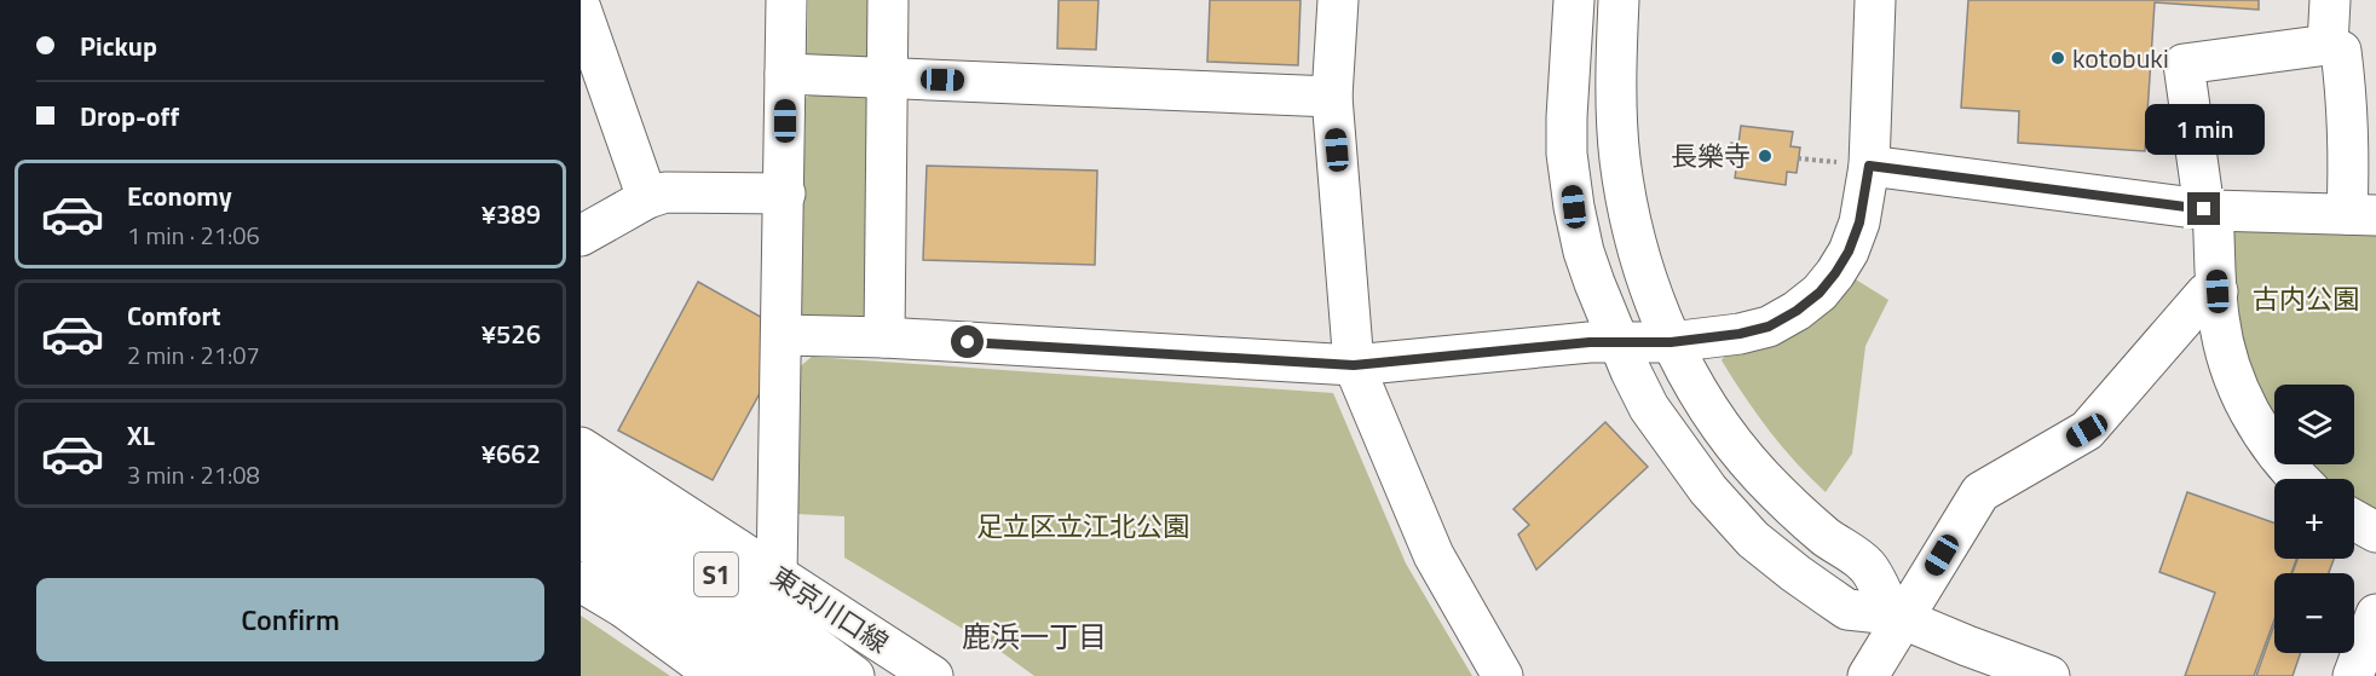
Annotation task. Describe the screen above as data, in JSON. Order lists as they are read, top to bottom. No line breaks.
{"streets":{"main road":["S1","東京川口線"]},"districts":["鹿浜一丁目"],"parks":["古内公園","足立区立江北公園"],"places":["kotobuki","長樂寺"],"page":{"banner":["Pickup","Drop-off"],"bubble":"1 min","list":[{"name":"Economy","note":"1 min · 21:06","value":"¥389"},{"name":"Comfort","note":"2 min · 21:07","value":"¥526"},{"name":"XL","note":"3 min · 21:08","value":"¥662"}],"map_buttons":["+","−"],"buttons":"Confirm"}}
